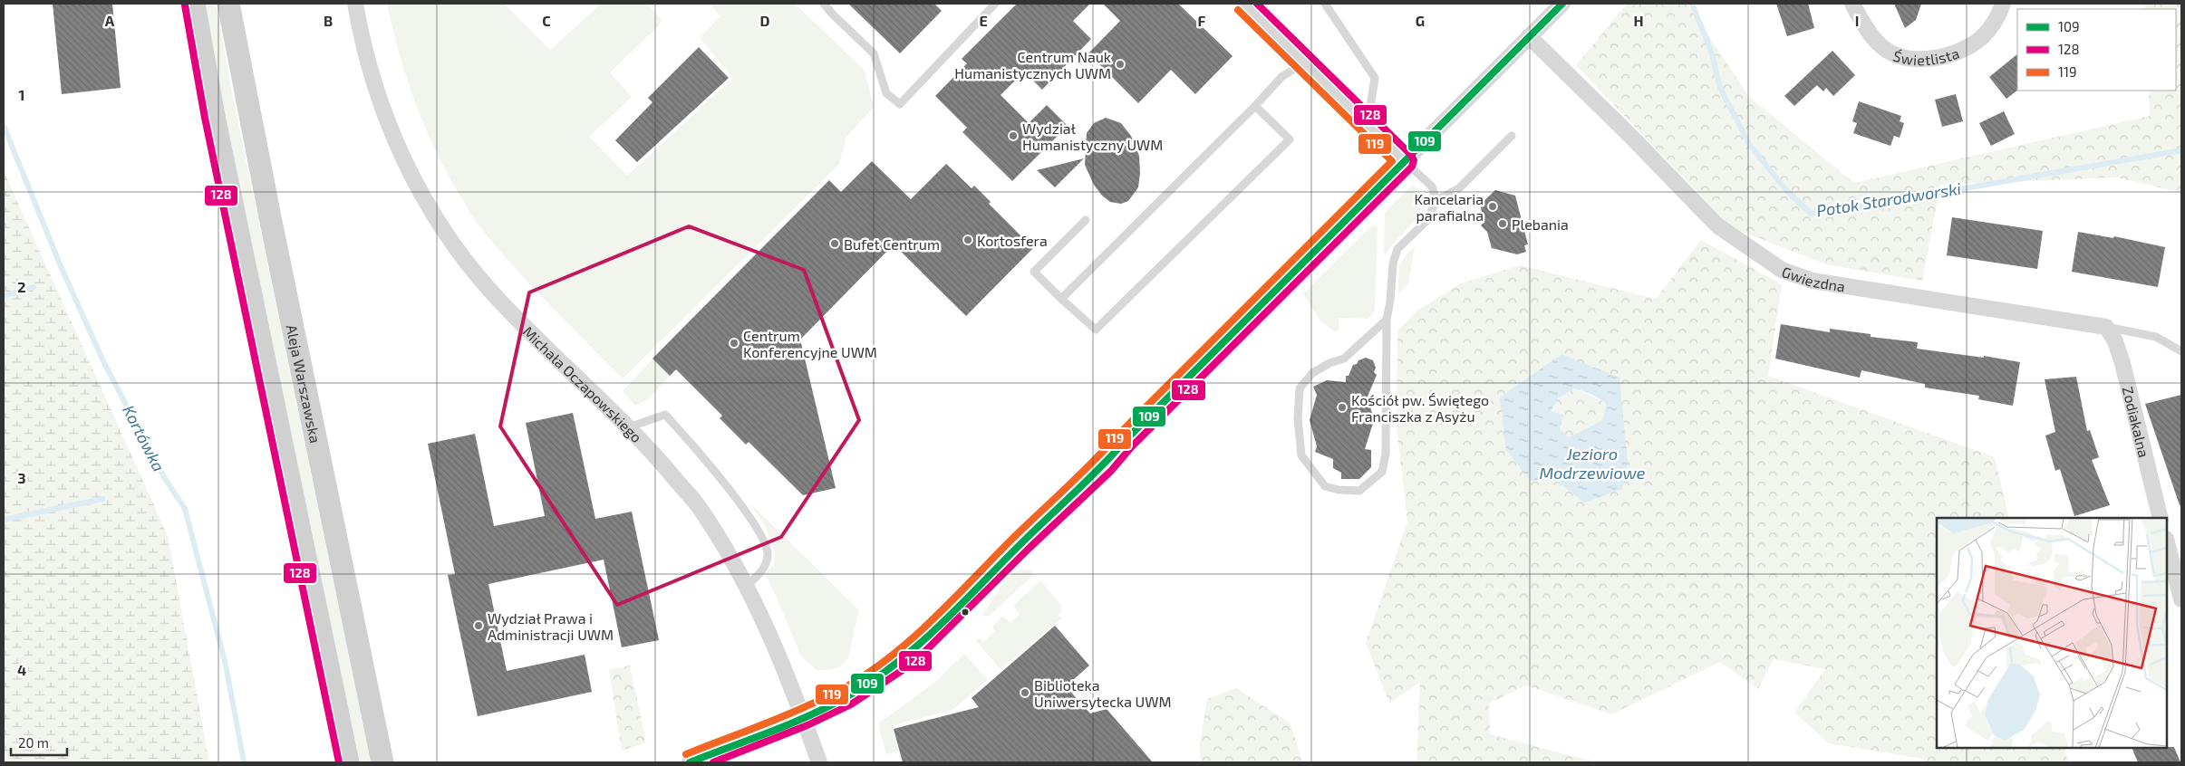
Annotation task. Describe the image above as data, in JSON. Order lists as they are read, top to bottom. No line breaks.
{"streets":{"main road":["Aleja Warszawska"],"street":["Świetlista","Gwiezdna","Michała Oczapowskiego","Zodiakalna"]},"crossings":[["Gwiezdna","Zodiakalna"]],"water":["Potok Starodworski","Kortówka","Jezioro Modrzewiowe"],"places":["Centrum Nauk Humanistycznych UWM","Wydział Humanistyczny UWM","Kancelaria parafialna","Plebania","Kortosfera","Bufet Centrum","Centrum Konferencyjne UWM","Kościół pw. Świętego Franciszka z Asyżu","Wydział Prawa i Administracji UWM","Biblioteka Uniwersytecka UWM"],"lines":["transit line 109","transit line 128","transit line 119"],"legend":["109","128","119"],"scale_bar":"20 m","grid":{"columns":["A","B","C","D","E","F","G","H","I"],"rows":["1","2","3","4"]}}
